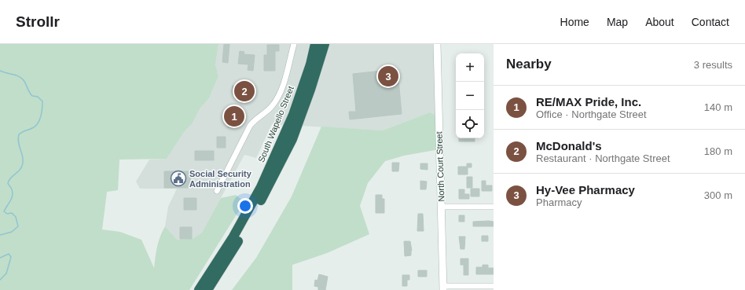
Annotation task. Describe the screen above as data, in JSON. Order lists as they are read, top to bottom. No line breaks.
{"streets":{"highway":["South Wapello Street"],"main road":["North Court Street"]},"places":{"public building":["Social Security Administration"]},"page":{"header":"Strollr","nav":["Home","Map","About","Contact"],"heading":["Nearby","3 results"],"map_buttons":["+","−"],"pins":["3","2","1"],"list":[{"mark":"1","name":"RE/MAX Pride, Inc.","note":"Office · Northgate Street","value":"140 m"},{"mark":"2","name":"McDonald's","note":"Restaurant · Northgate Street","value":"180 m"},{"mark":"3","name":"Hy-Vee Pharmacy","note":"Pharmacy","value":"300 m"}]}}
